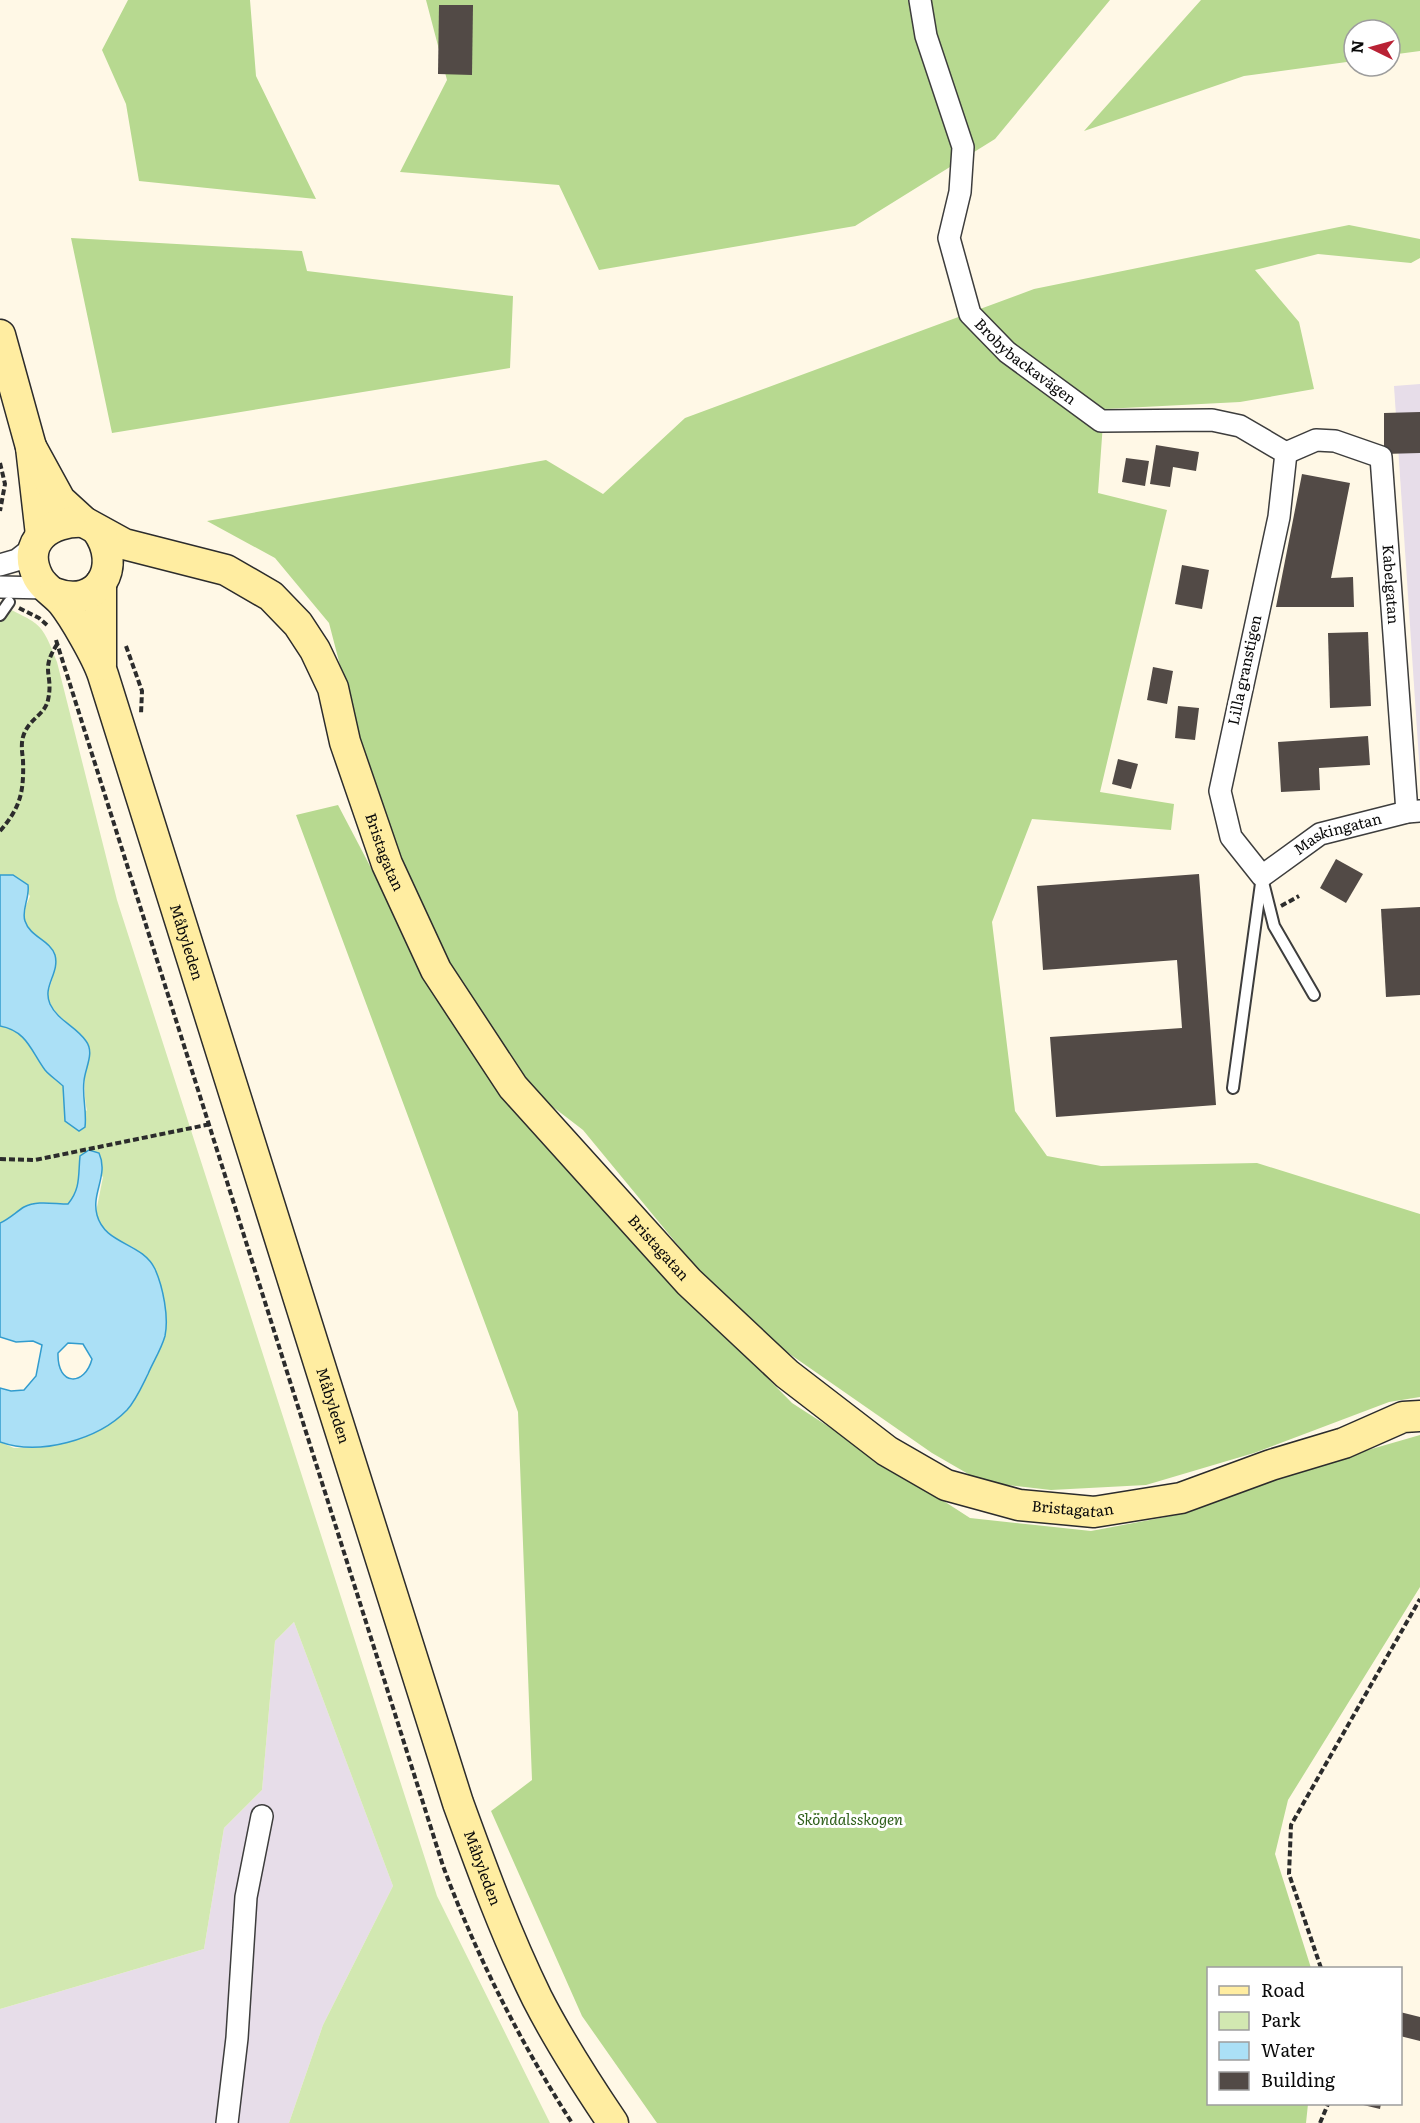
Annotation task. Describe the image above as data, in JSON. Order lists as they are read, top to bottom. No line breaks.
{"streets":{"street":["Brobybackavägen","Kabelgatan","Lilla granstigen","Maskingatan","Bristagatan","Måbyleden"]},"crossings":[["Brobybackavägen","Kabelgatan"],["Brobybackavägen","Lilla granstigen"],["Kabelgatan","Lilla granstigen"],["Kabelgatan","Maskingatan"],["Lilla granstigen","Maskingatan"],["Bristagatan","Måbyleden"]],"parks":["Sköndalsskogen"],"legend":["Road","Park","Water","Building"],"north":"left"}
